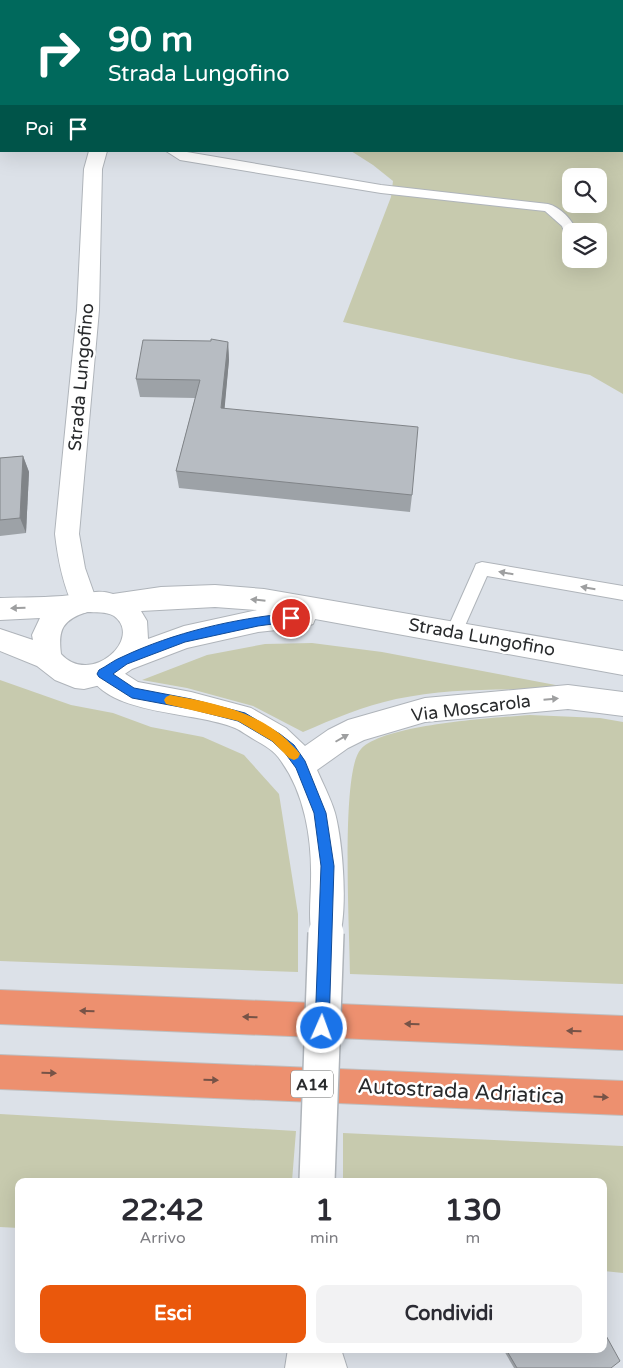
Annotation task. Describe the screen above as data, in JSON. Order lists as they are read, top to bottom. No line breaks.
{"streets":{"highway":["A14","Autostrada Adriatica"],"street":["Strada Lungofino","Via Moscarola"]},"one_way":["Via Moscarola"],"page":{"turn":["90 m","Strada Lungofino"],"then":"Poi","eta":["22:42","Arrivo","1","min","130","m"],"buttons":["Esci","Condividi"]}}
